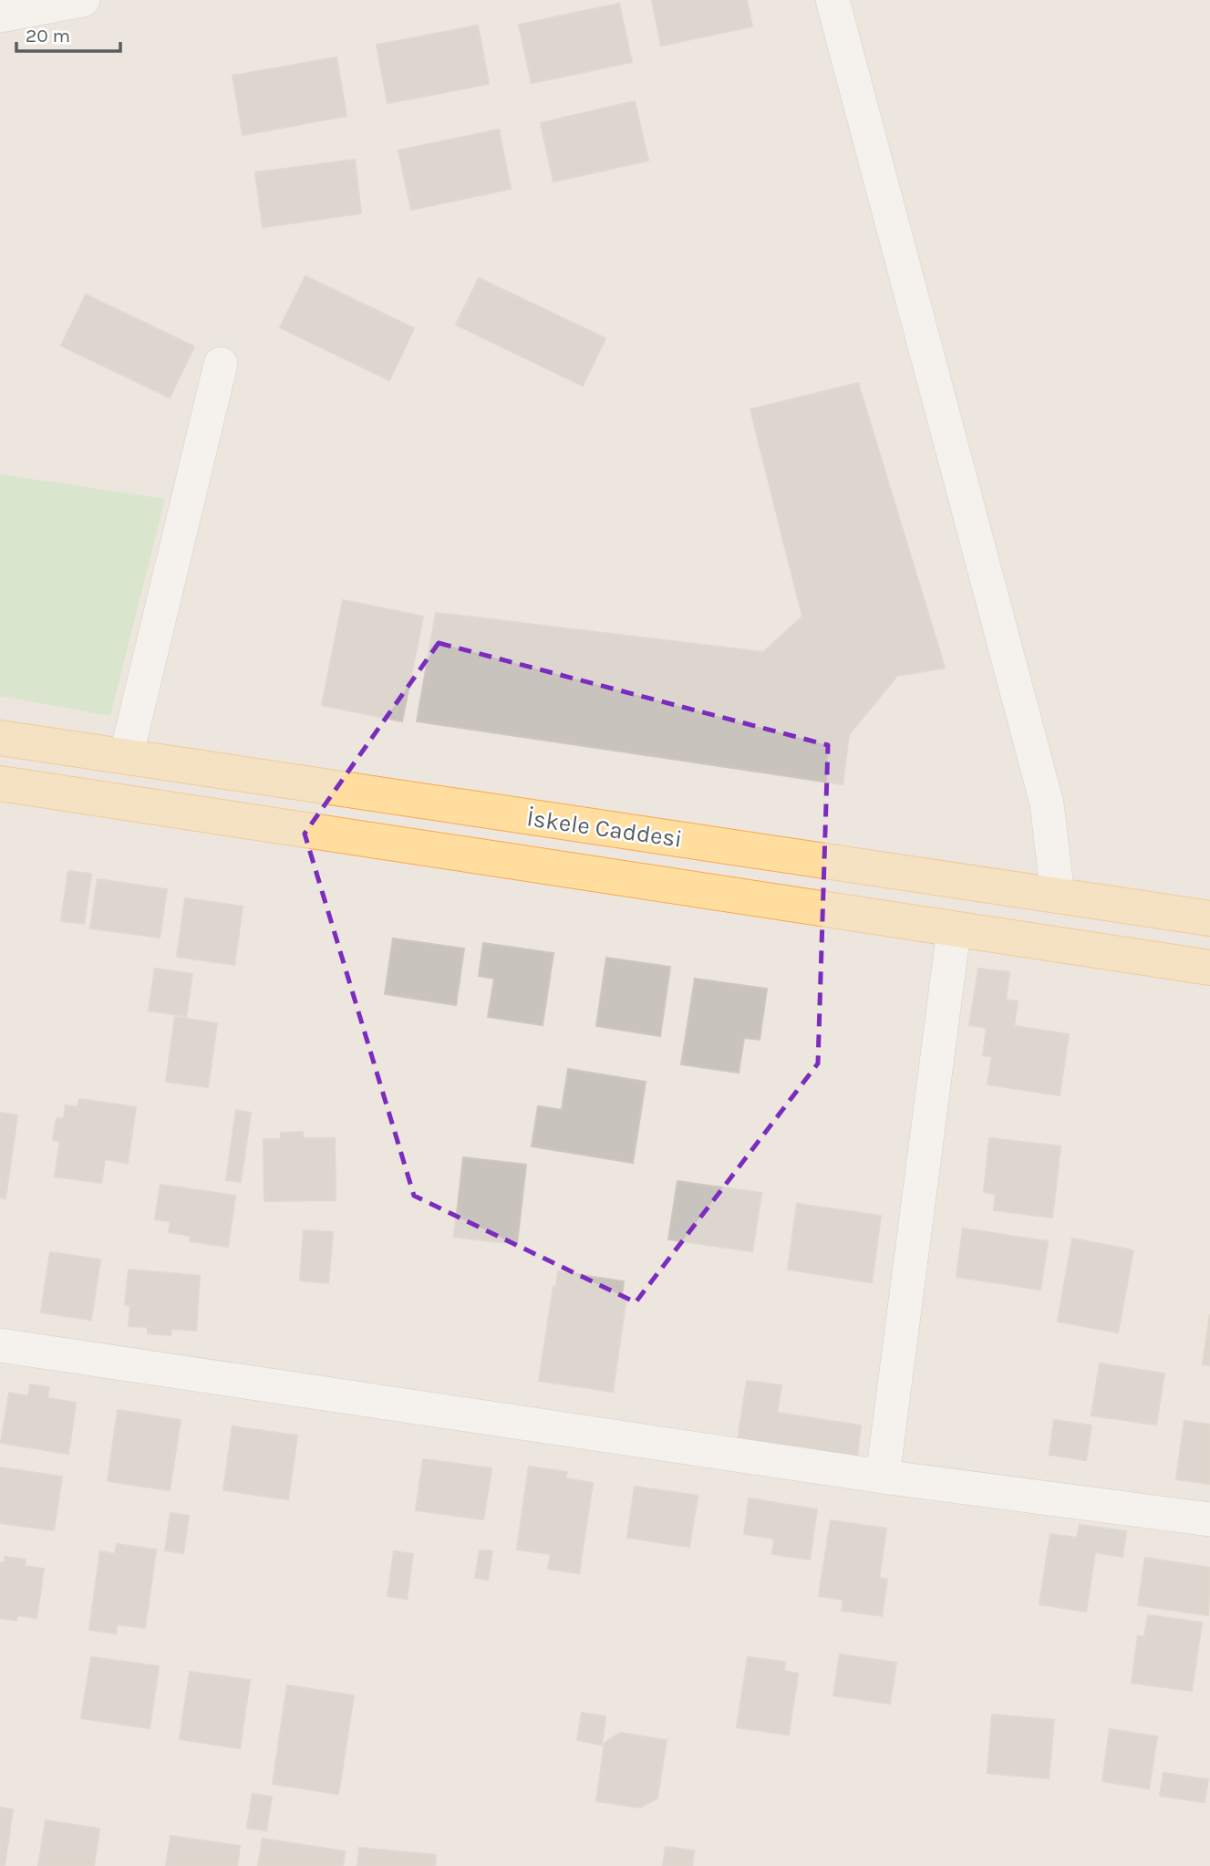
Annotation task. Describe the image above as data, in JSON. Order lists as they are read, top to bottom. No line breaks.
{"streets":{"main road":["İskele Caddesi"]},"scale_bar":"20 m"}
